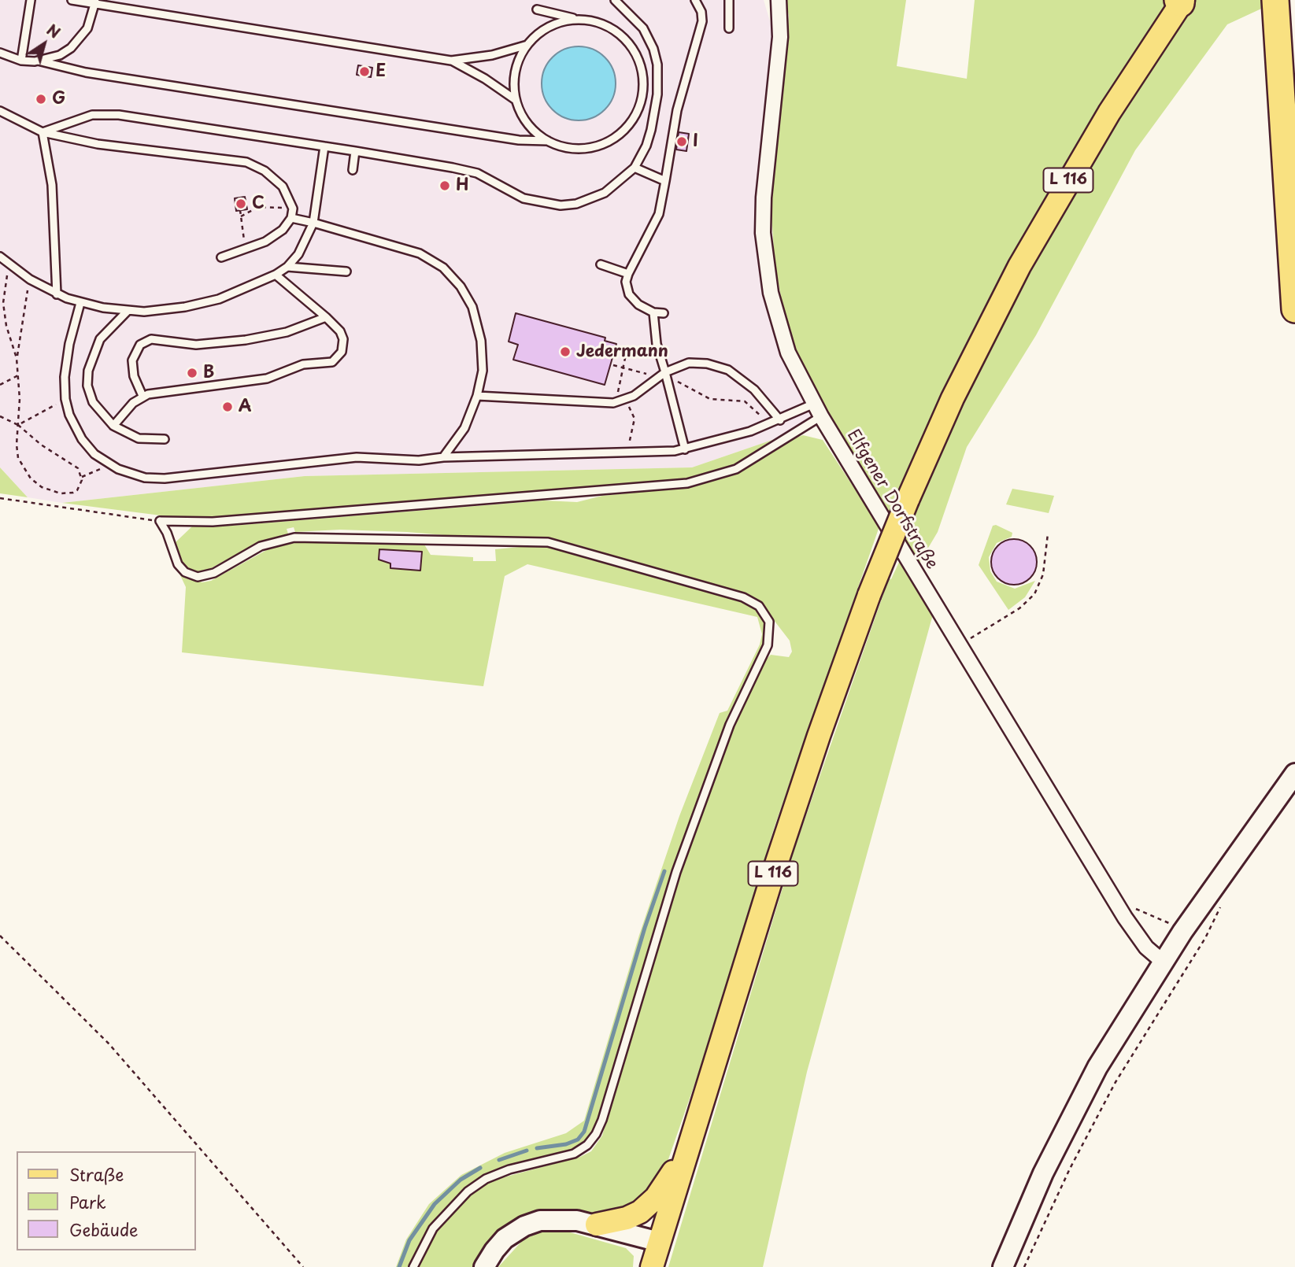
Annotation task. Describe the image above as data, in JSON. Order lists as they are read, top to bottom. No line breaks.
{"streets":{"main road":["L 116"],"street":["Elfgener Dorfstraße"]},"places":["E","G","I","H","C","Jedermann","B","A"],"legend":["Straße","Park","Gebäude"],"north":"top right"}
